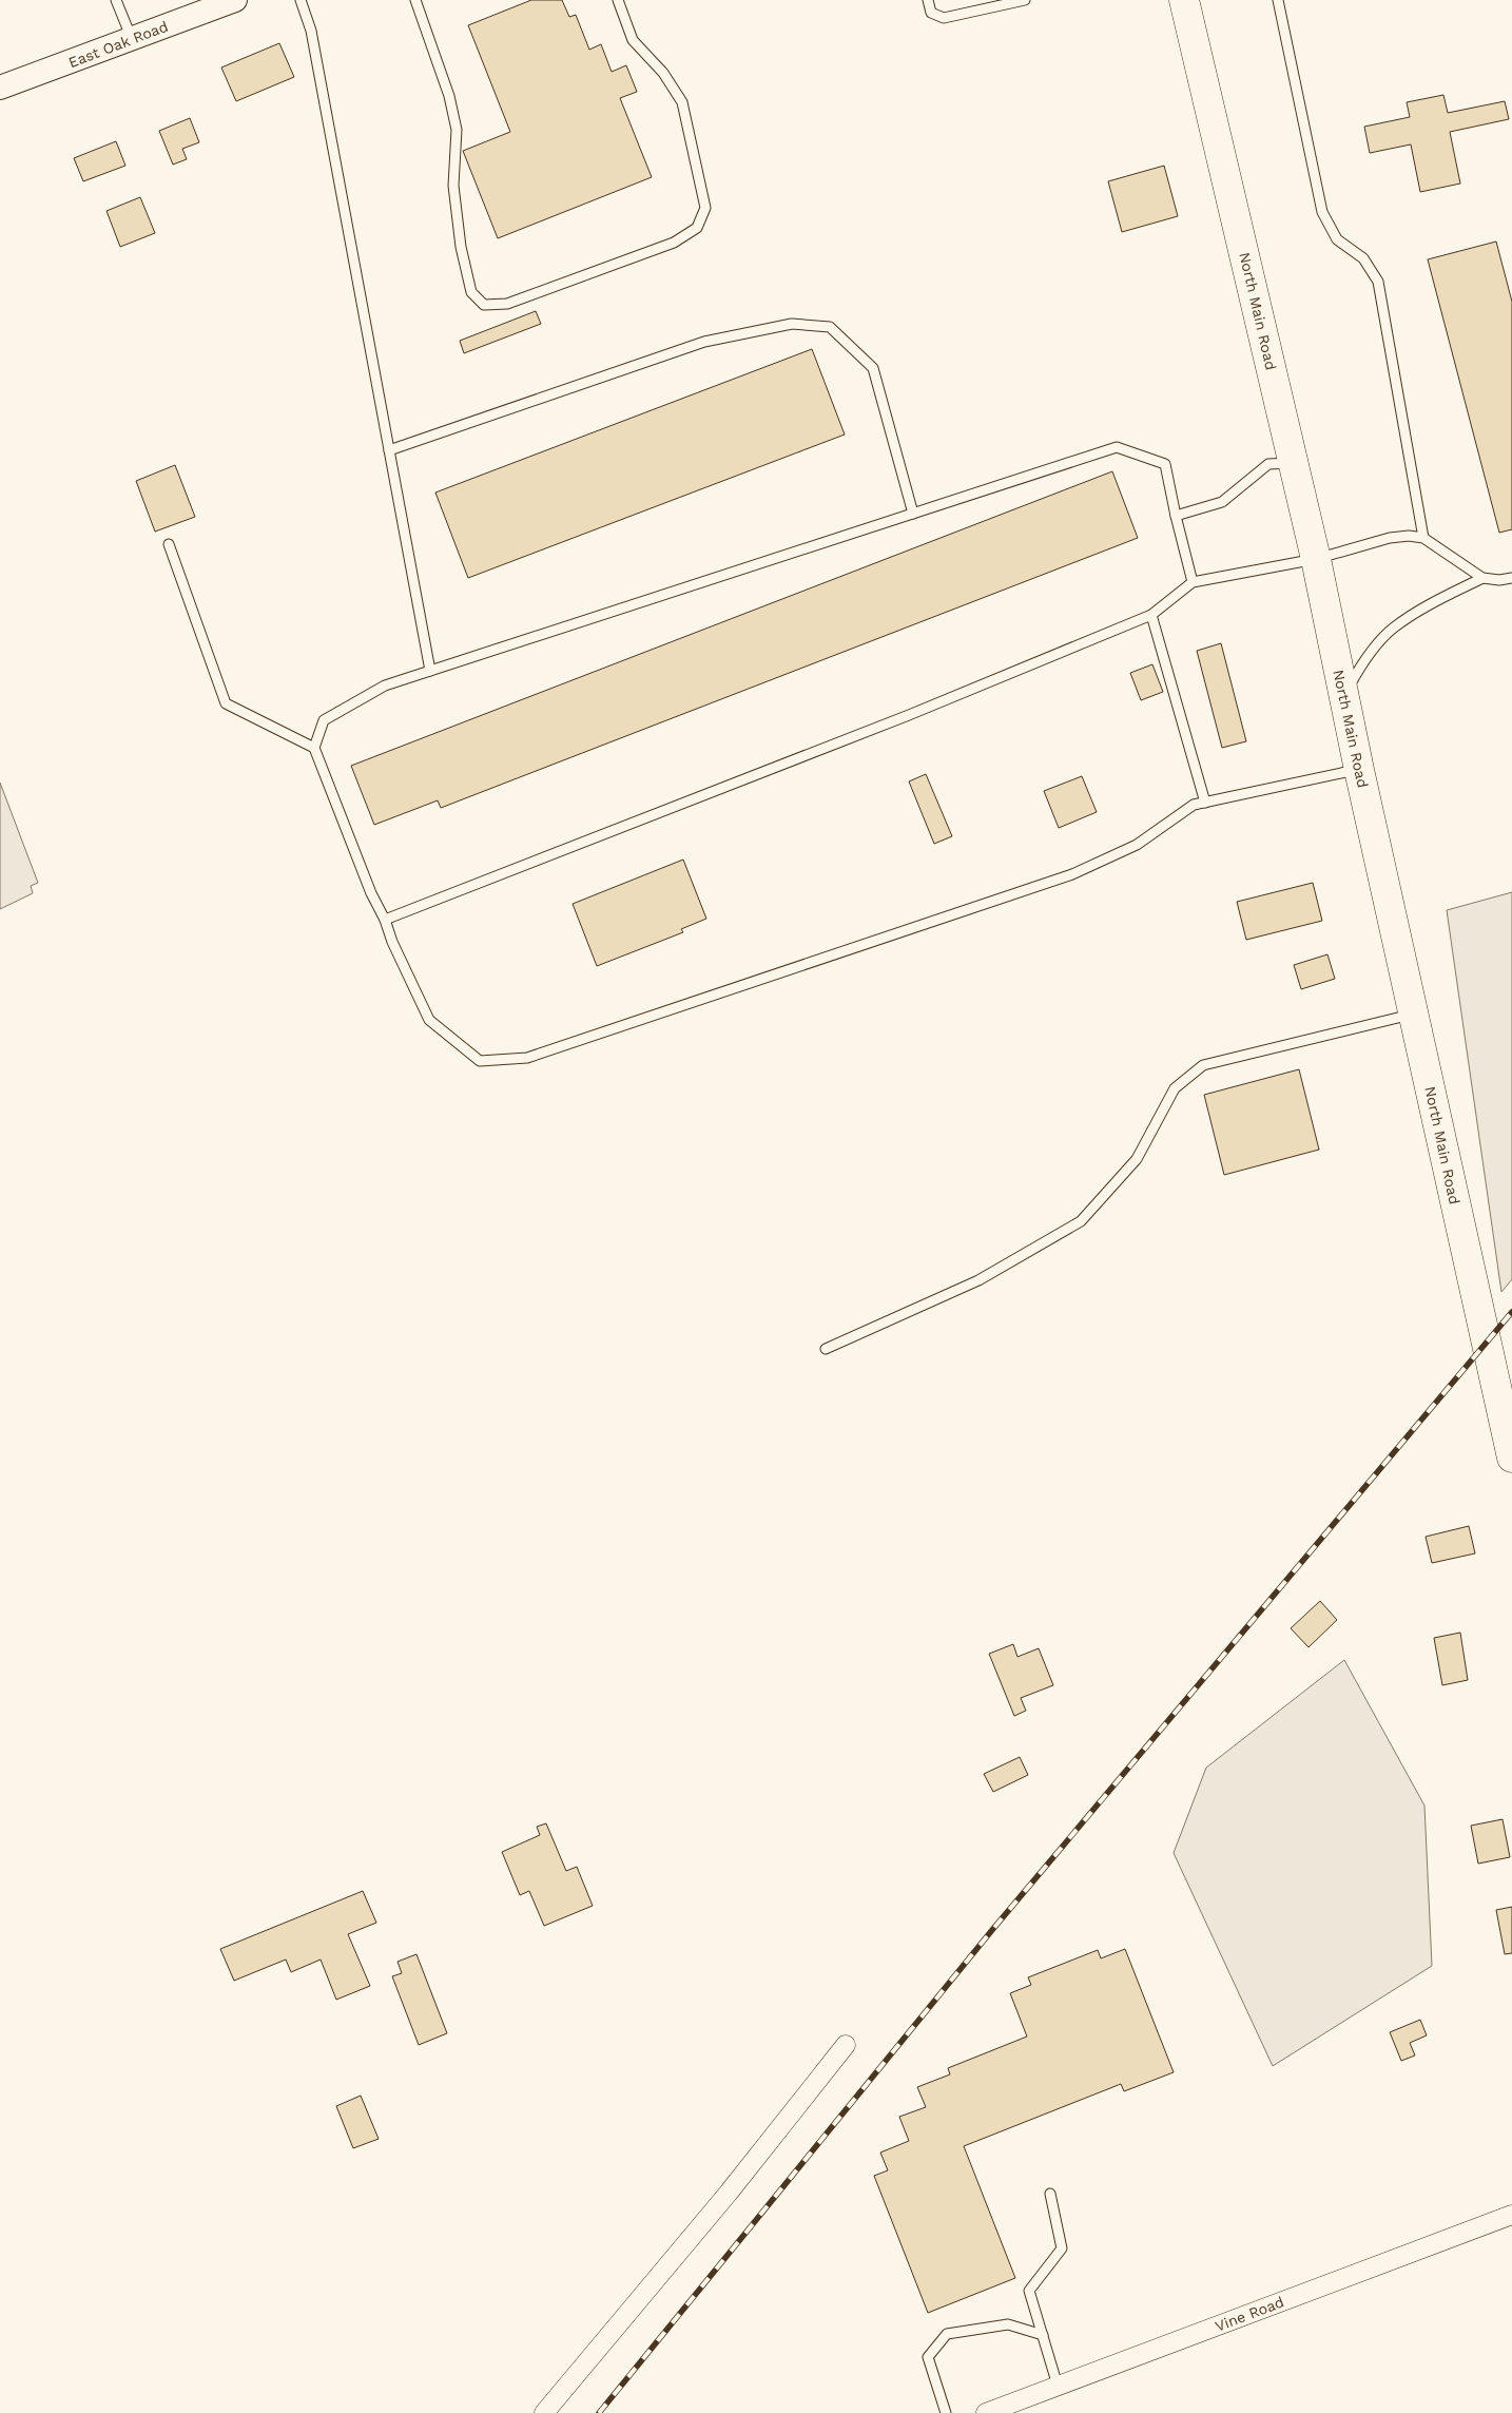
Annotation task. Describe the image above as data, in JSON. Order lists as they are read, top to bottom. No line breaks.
{"streets":{"main road":["North Main Road"],"street":["East Oak Road","Vine Road"]}}
